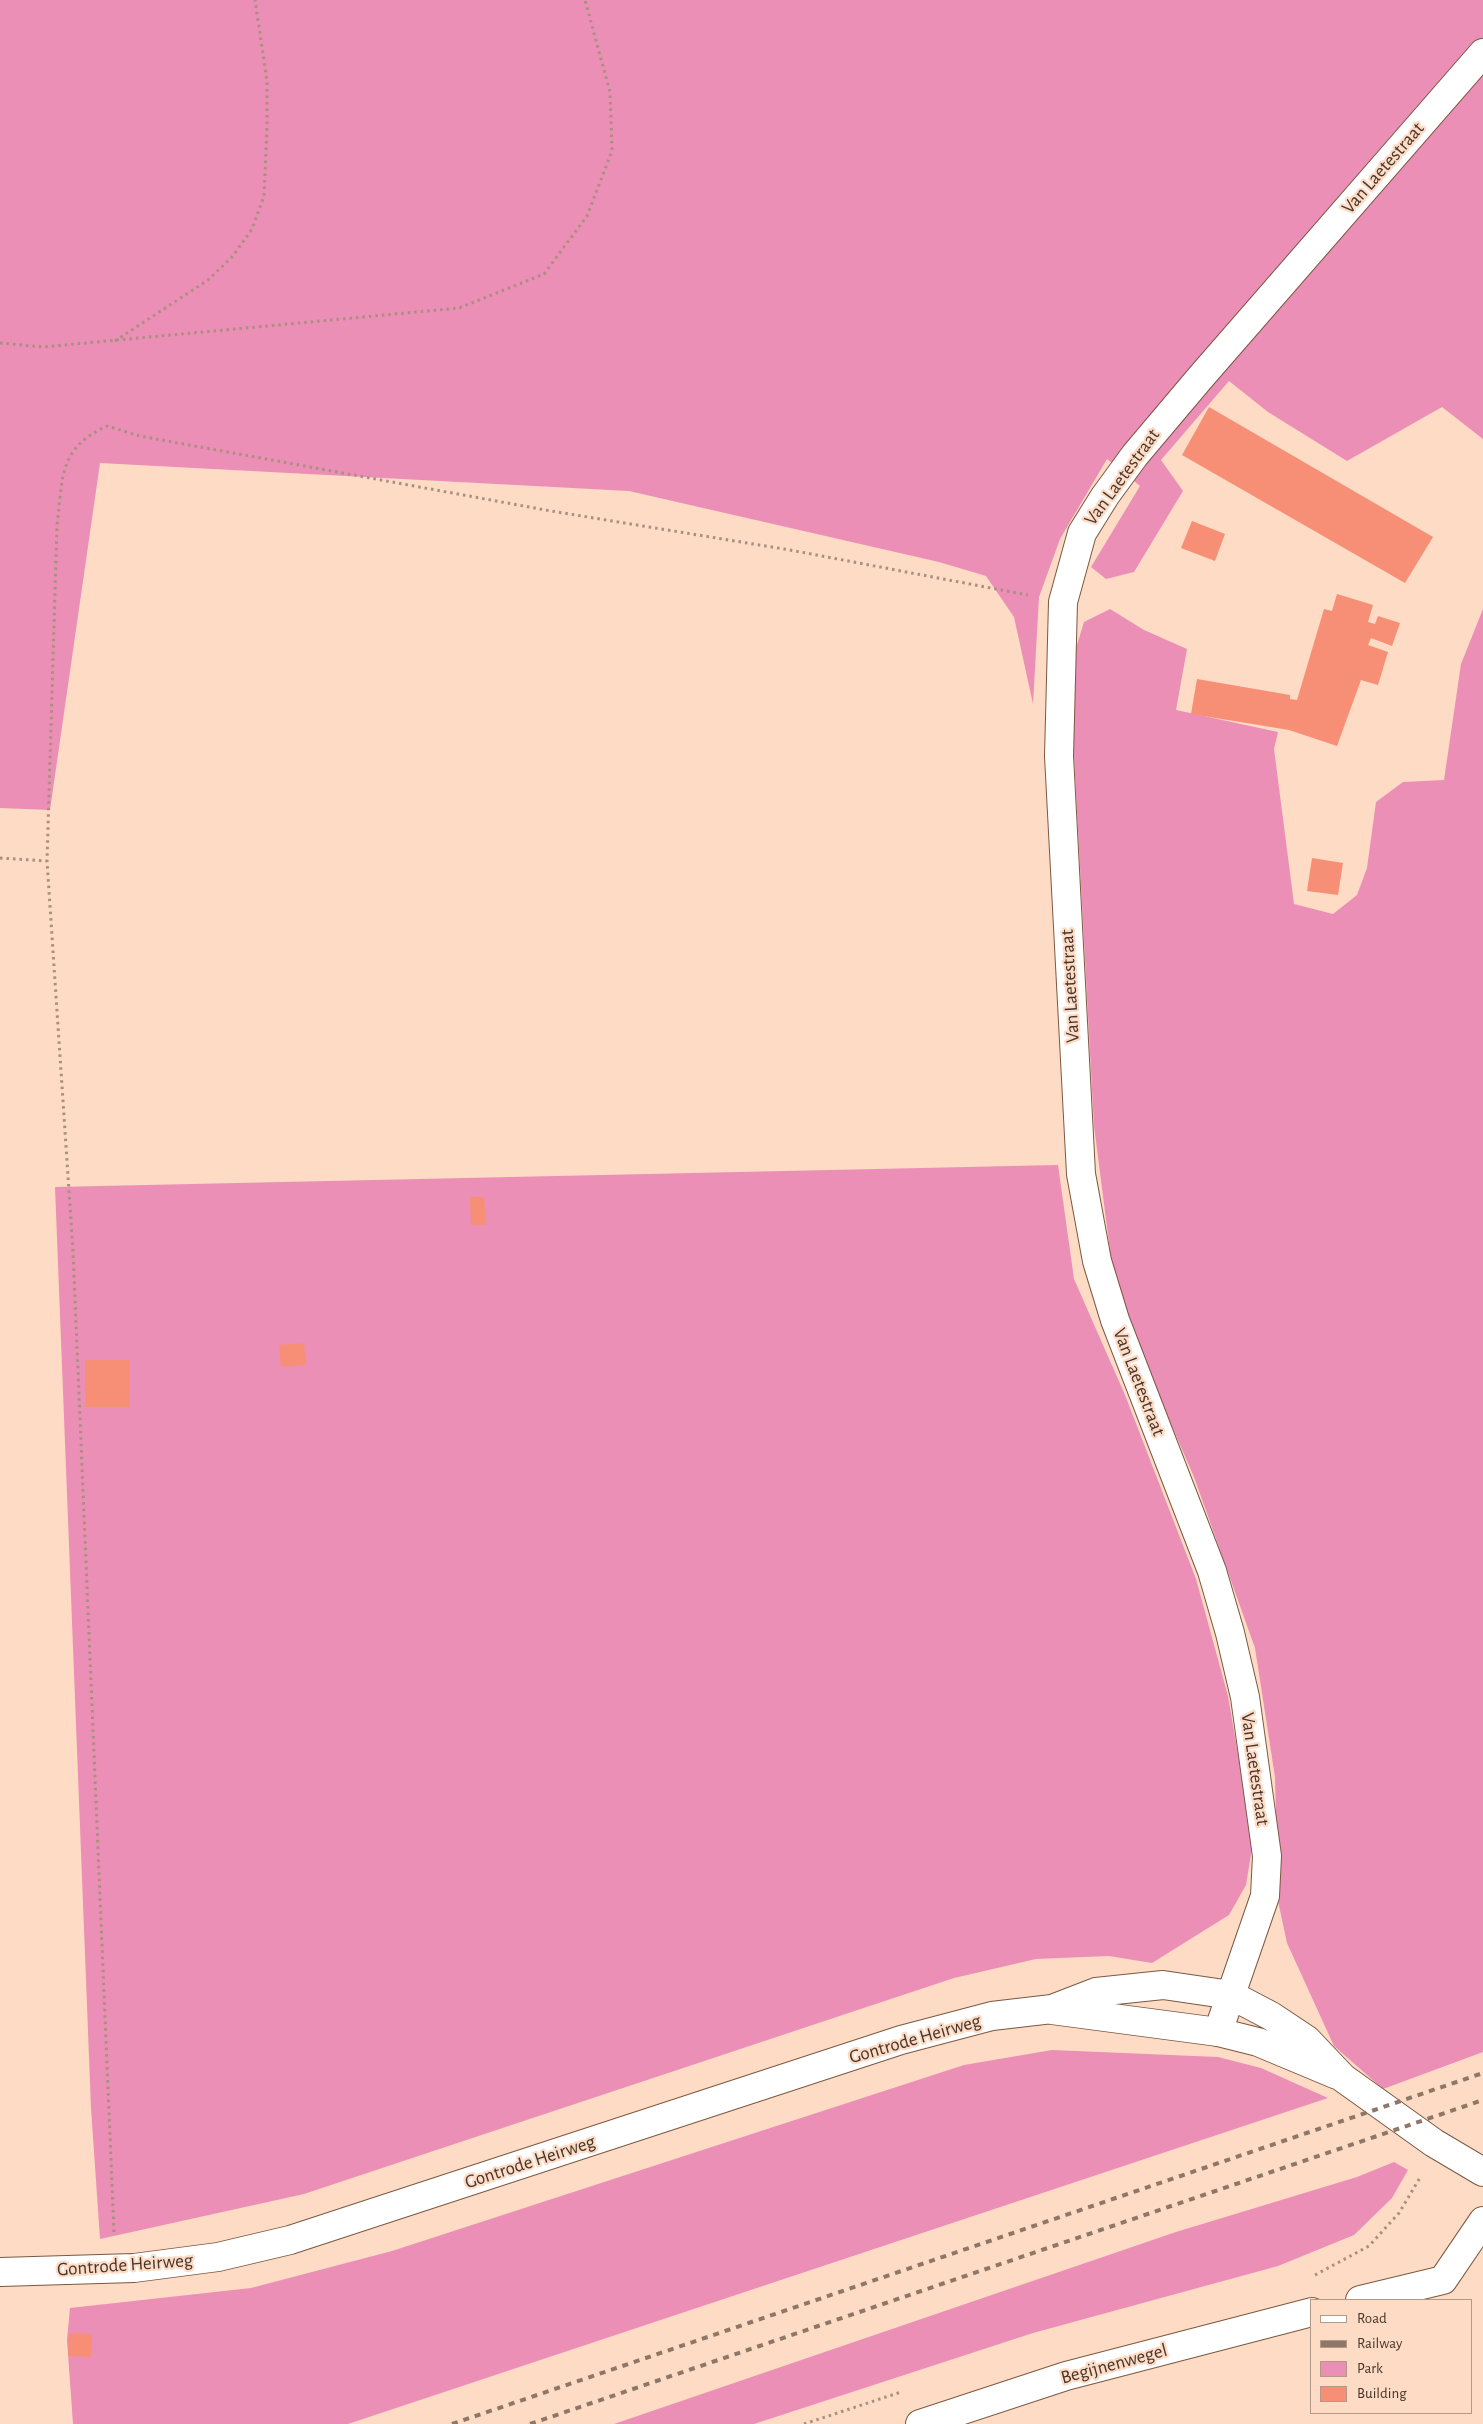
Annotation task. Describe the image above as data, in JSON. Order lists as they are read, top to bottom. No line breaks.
{"streets":{"street":["Van Laetestraat","Gontrode Heirweg","Begijnenwegel"]},"crossings":[["Van Laetestraat","Gontrode Heirweg"]],"legend":["Road","Railway","Park","Building"]}
